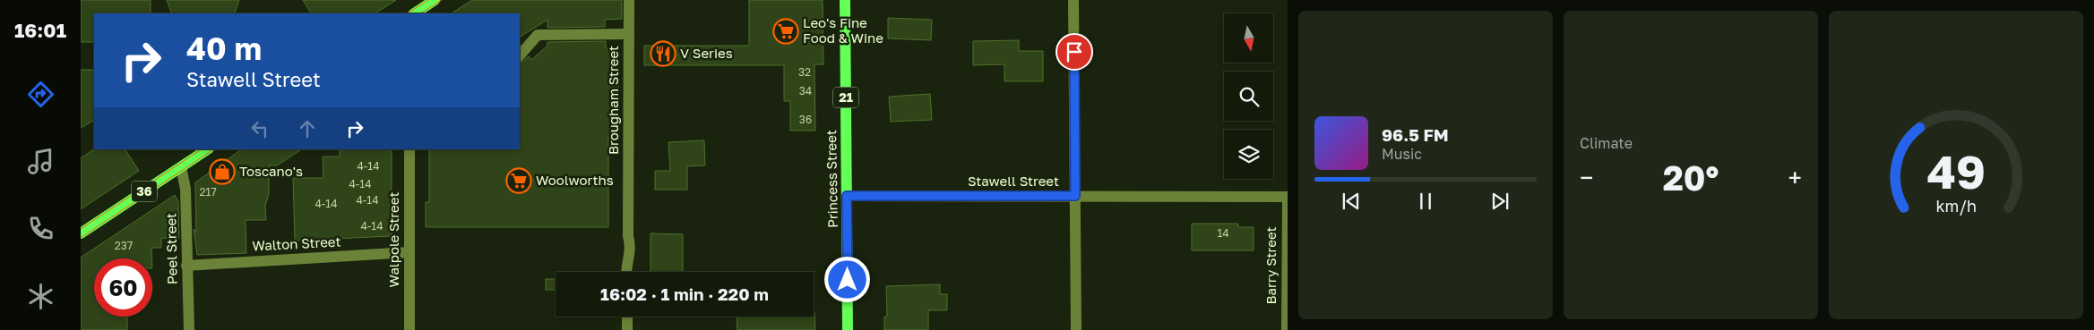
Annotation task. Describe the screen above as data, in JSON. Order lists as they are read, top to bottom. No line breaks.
{"streets":{"main road":["21","Princess Street","36"],"street":["Brougham Street","Stawell Street","Walpole Street","Walton Street","Peel Street","Barry Street"]},"crossings":[["Princess Street","Stawell Street"],["36","Peel Street"],["Walpole Street","Walton Street"],["Walton Street","Peel Street"]],"places":{"supermarket":["Leo's Fine Food & Wine","Woolworths"],"restaurant":["V Series"],"shop":["Toscano's"]},"house_numbers":["32","34","36","4-14","4-14","217","4-14","4-14","4-14","14","237"],"north":"bottom","page":{"tabs":"16:01","tile":"Climate","turn":["40 m","Stawell Street"],"song":["96.5 FM","Music"],"heat":["−","20°","+"],"limit":"60","trip":"16:02 · 1 min · 220 m","gauge":["49","km/h"]}}
